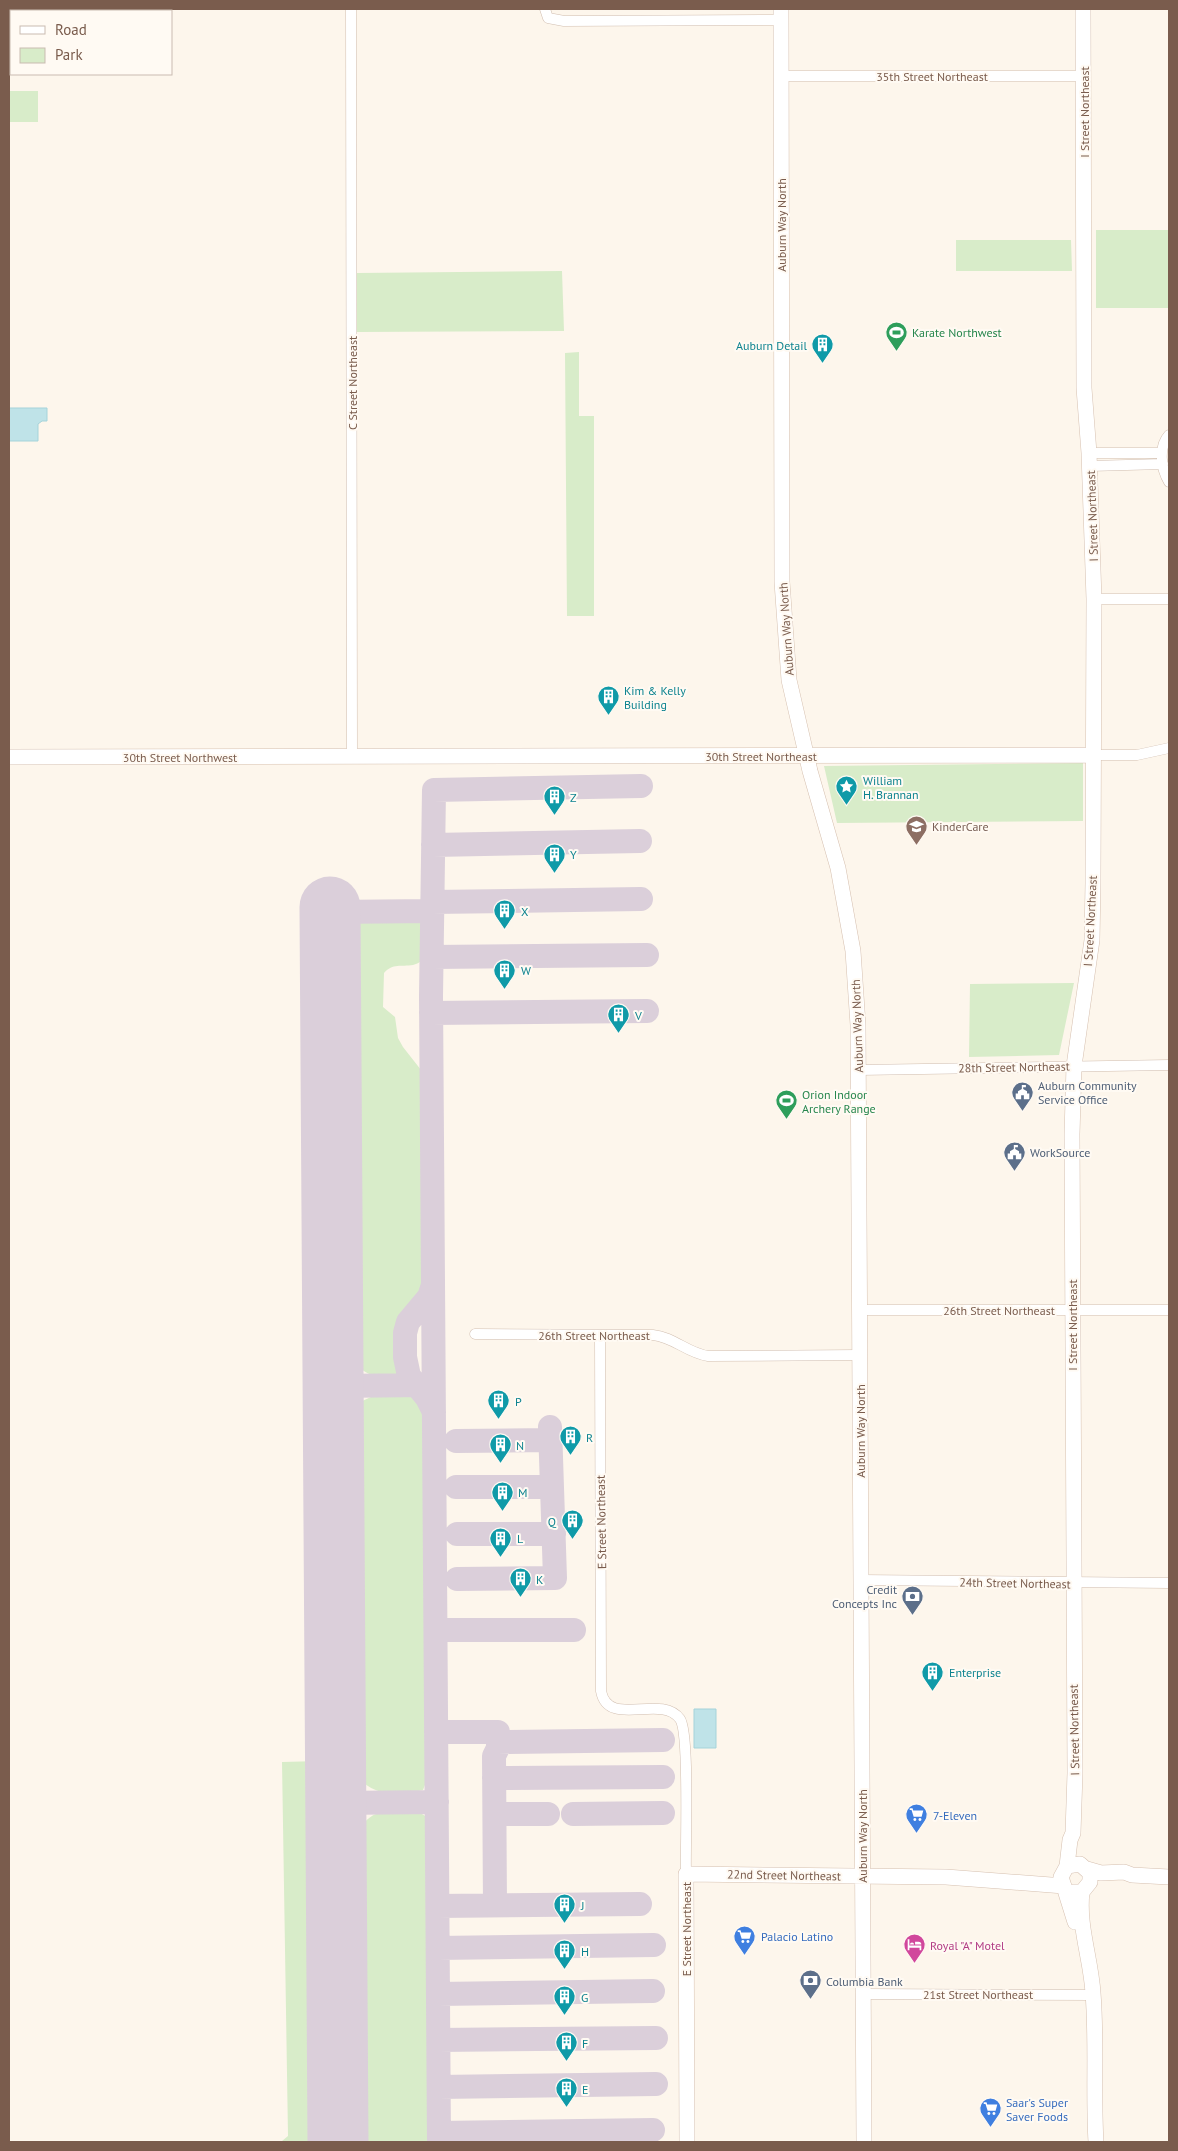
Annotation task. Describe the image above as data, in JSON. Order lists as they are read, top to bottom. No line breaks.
{"streets":{"street":["35th Street Northeast","I Street Northeast","Auburn Way North","C Street Northeast","30th Street Northeast","30th Street Northwest","28th Street Northeast","26th Street Northeast","E Street Northeast","24th Street Northeast","22nd Street Northeast","21st Street Northeast"]},"crossings":[["35th Street Northeast","I Street Northeast"],["35th Street Northeast","Auburn Way North"],["I Street Northeast","30th Street Northeast"],["I Street Northeast","28th Street Northeast"],["I Street Northeast","26th Street Northeast"],["I Street Northeast","24th Street Northeast"],["I Street Northeast","22nd Street Northeast"],["I Street Northeast","21st Street Northeast"],["Auburn Way North","30th Street Northeast"],["Auburn Way North","28th Street Northeast"],["Auburn Way North","26th Street Northeast"],["Auburn Way North","24th Street Northeast"],["Auburn Way North","22nd Street Northeast"],["Auburn Way North","21st Street Northeast"],["C Street Northeast","30th Street Northeast"],["C Street Northeast","30th Street Northwest"],["30th Street Northeast","30th Street Northwest"],["26th Street Northeast","E Street Northeast"],["E Street Northeast","22nd Street Northeast"]],"places":{"sports":["Karate Northwest","Orion Indoor Archery Range"],"building":["Auburn Detail","Kim & Kelly Building","Z","Y","X","W","V","P","R","N","M","Q","L","K","Enterprise","J","H","G","F","E"],"place":["William H. Brannan"],"school or university":["KinderCare"],"public building":["Auburn Community Service Office","WorkSource"],"bank":["Credit Concepts Inc","Columbia Bank"],"supermarket":["7-Eleven","Palacio Latino","Saar's Super Saver Foods"],"hotel":["Royal \"A\" Motel"]},"legend":["Road","Park"]}
